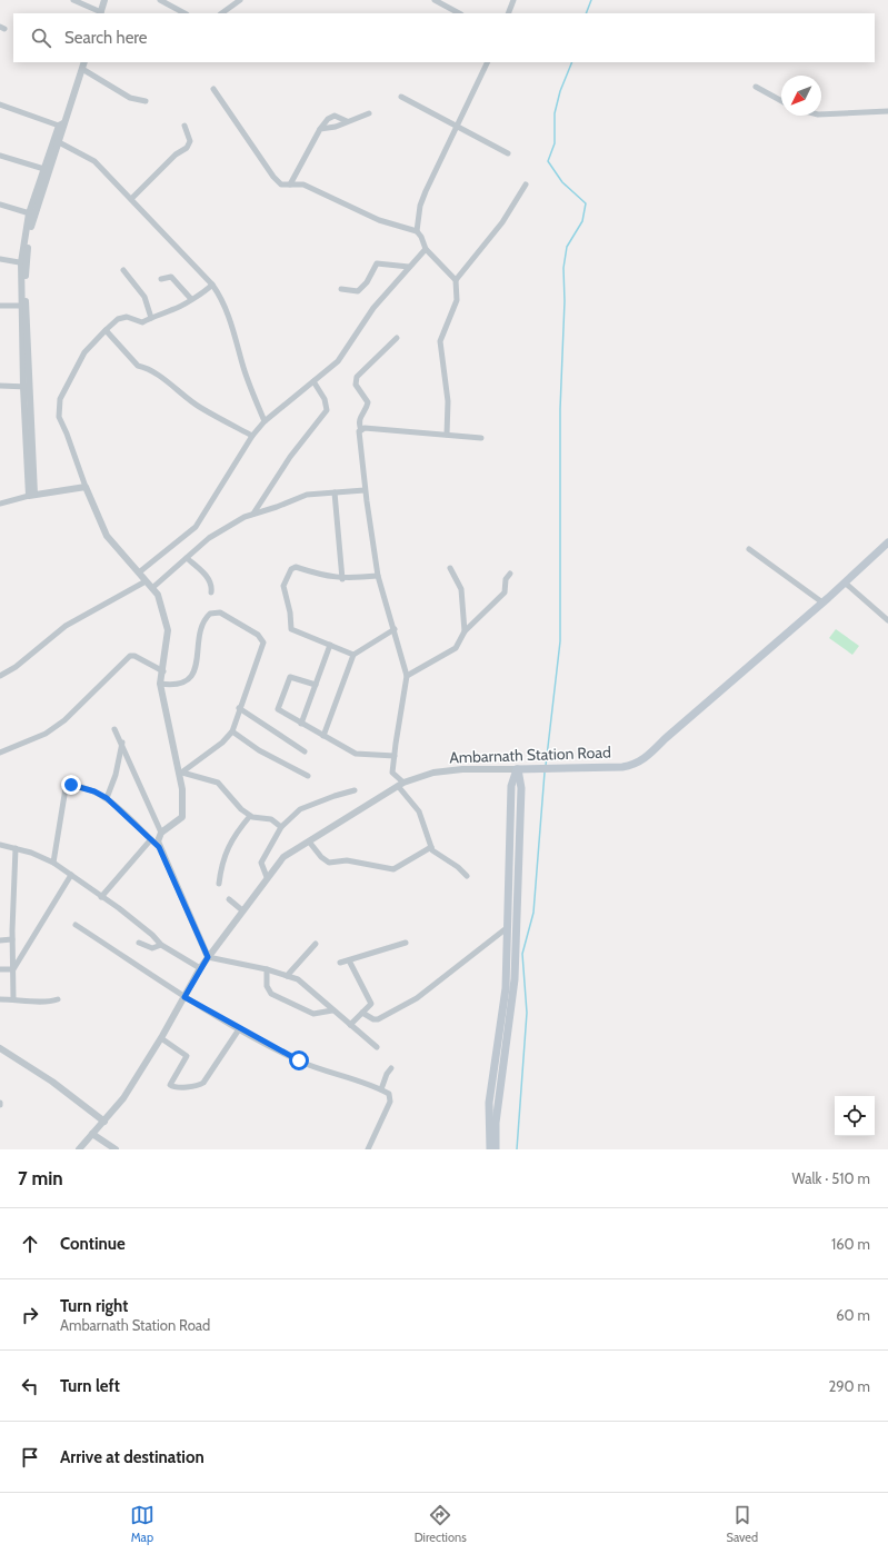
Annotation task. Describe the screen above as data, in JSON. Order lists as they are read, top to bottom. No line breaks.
{"streets":{"main road":["Ambarnath Station Road"]},"north":"bottom left","page":{"search":"Search here","heading":["7 min","Walk · 510 m"],"list":[["Continue","160 m"],["Turn right","Ambarnath Station Road","60 m"],["Turn left","290 m"],"Arrive at destination"],"nav":["Map","Directions","Saved"]}}
